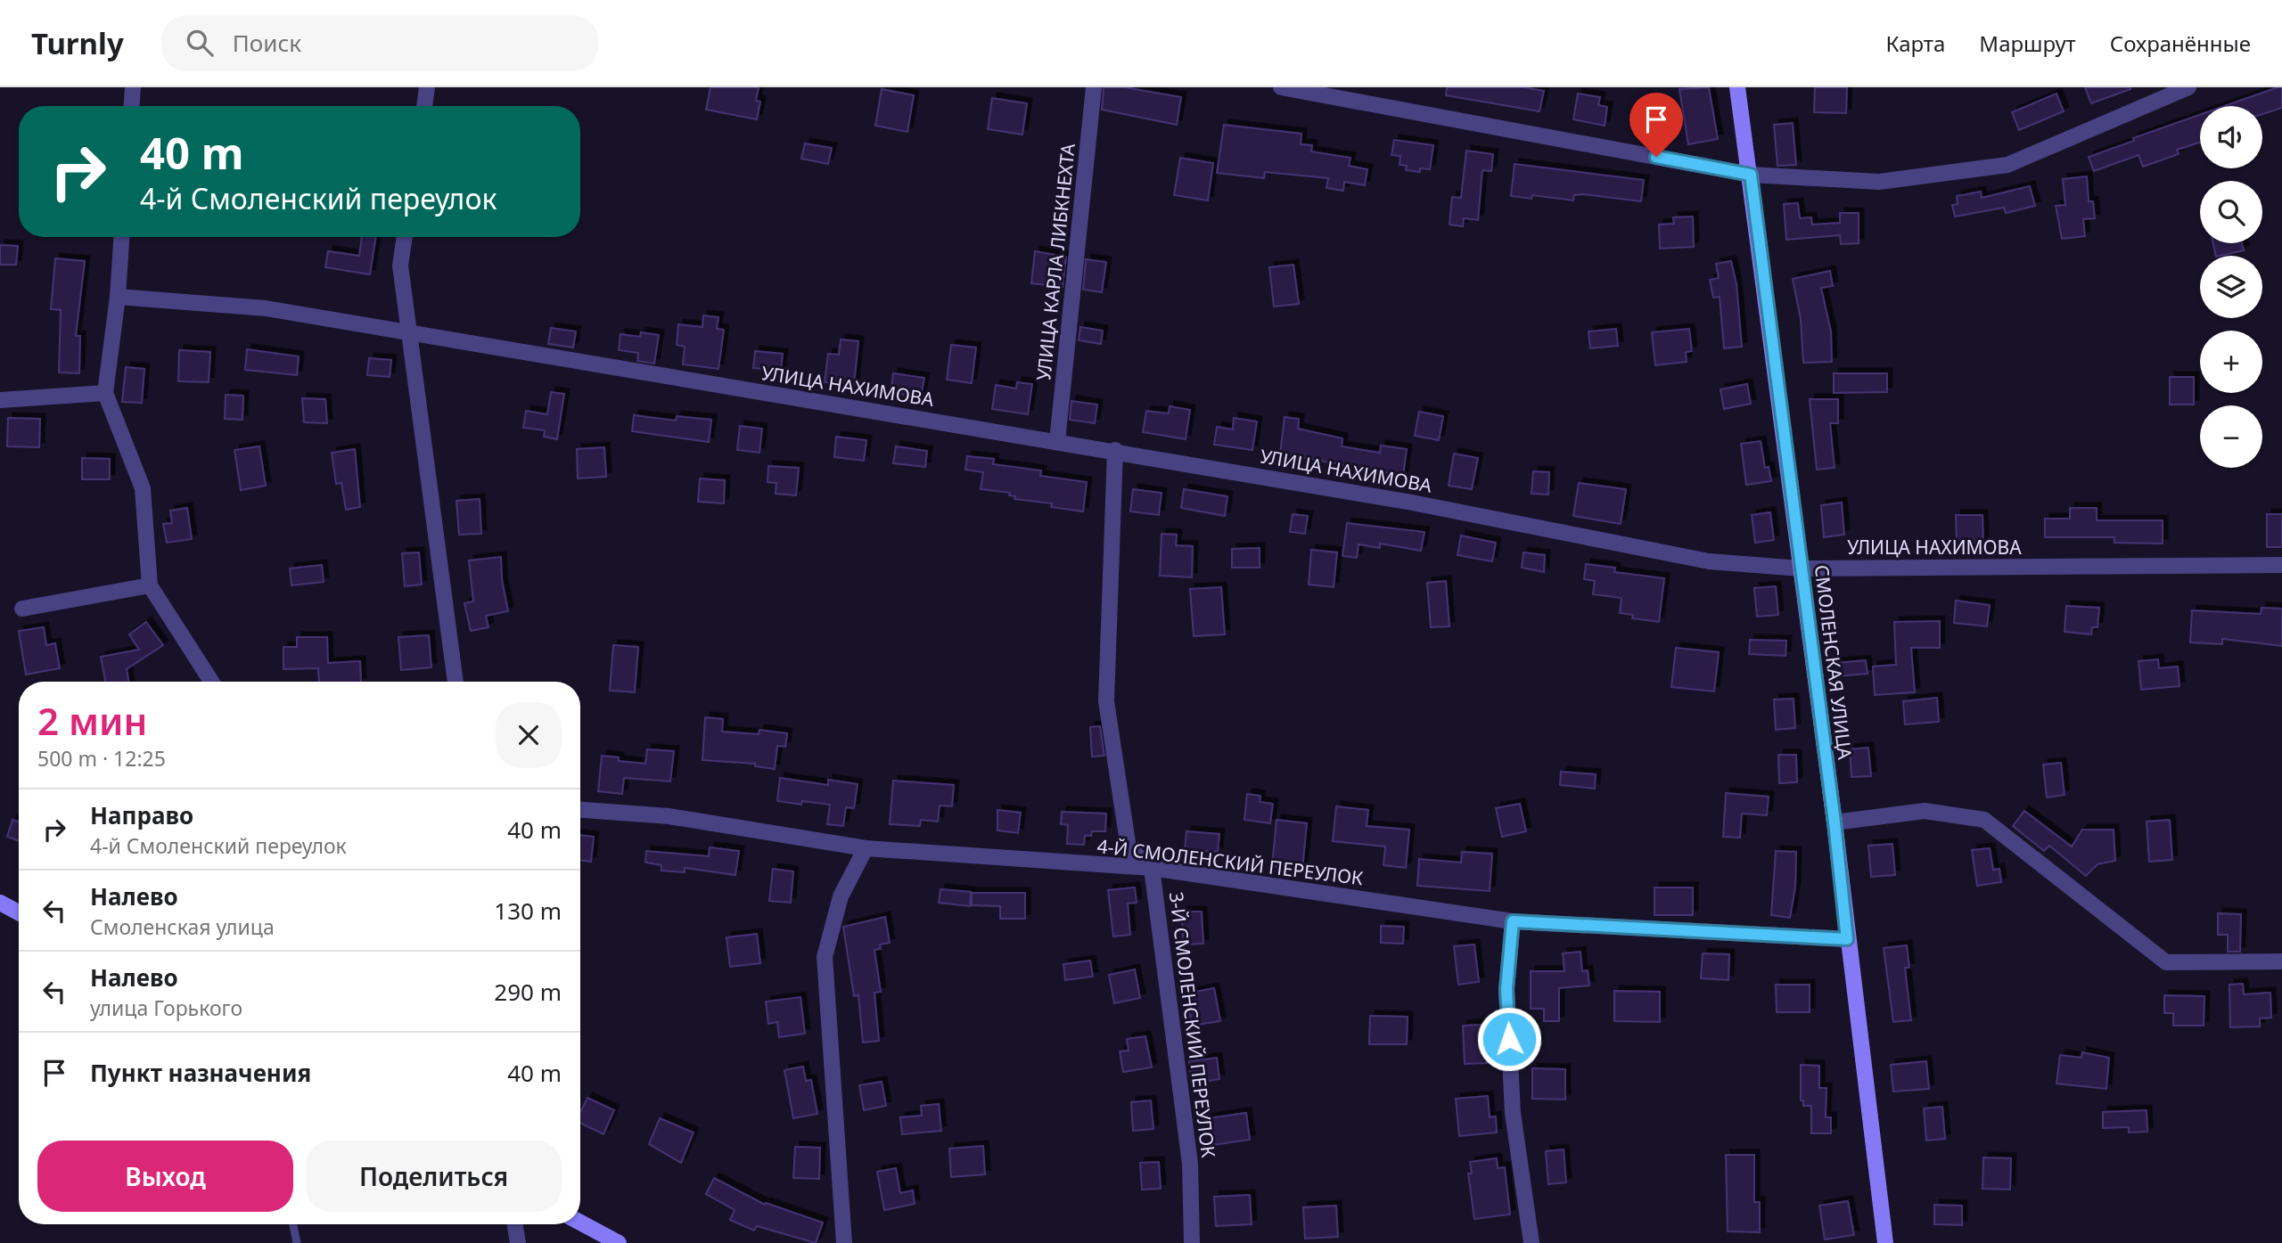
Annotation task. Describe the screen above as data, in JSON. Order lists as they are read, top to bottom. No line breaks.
{"streets":{"street":["УЛИЦА КАРЛА ЛИБКНЕХТА","УЛИЦА НАХИМОВА","СМОЛЕНСКАЯ УЛИЦА","4-Й СМОЛЕНСКИЙ ПЕРЕУЛОК","3-Й СМОЛЕНСКИЙ ПЕРЕУЛОК"]},"crossings":[["УЛИЦА КАРЛА ЛИБКНЕХТА","УЛИЦА НАХИМОВА"],["УЛИЦА НАХИМОВА","СМОЛЕНСКАЯ УЛИЦА"],["СМОЛЕНСКАЯ УЛИЦА","4-Й СМОЛЕНСКИЙ ПЕРЕУЛОК"],["4-Й СМОЛЕНСКИЙ ПЕРЕУЛОК","3-Й СМОЛЕНСКИЙ ПЕРЕУЛОК"]],"page":{"header":"Turnly","search":"Поиск","nav":["Карта","Маршрут","Сохранённые"],"map_buttons":["+","−"],"turn":["40 m","4-й Смоленский переулок"],"heading":["2 мин","500 m · 12:25"],"list":[{"name":"Направо","note":"4-й Смоленский переулок","value":"40 m"},{"name":"Налево","note":"Смоленская улица","value":"130 m"},{"name":"Налево","note":"улица Горького","value":"290 m"},{"name":"Пункт назначения","value":"40 m"}],"buttons":["Выход","Поделиться"]}}
